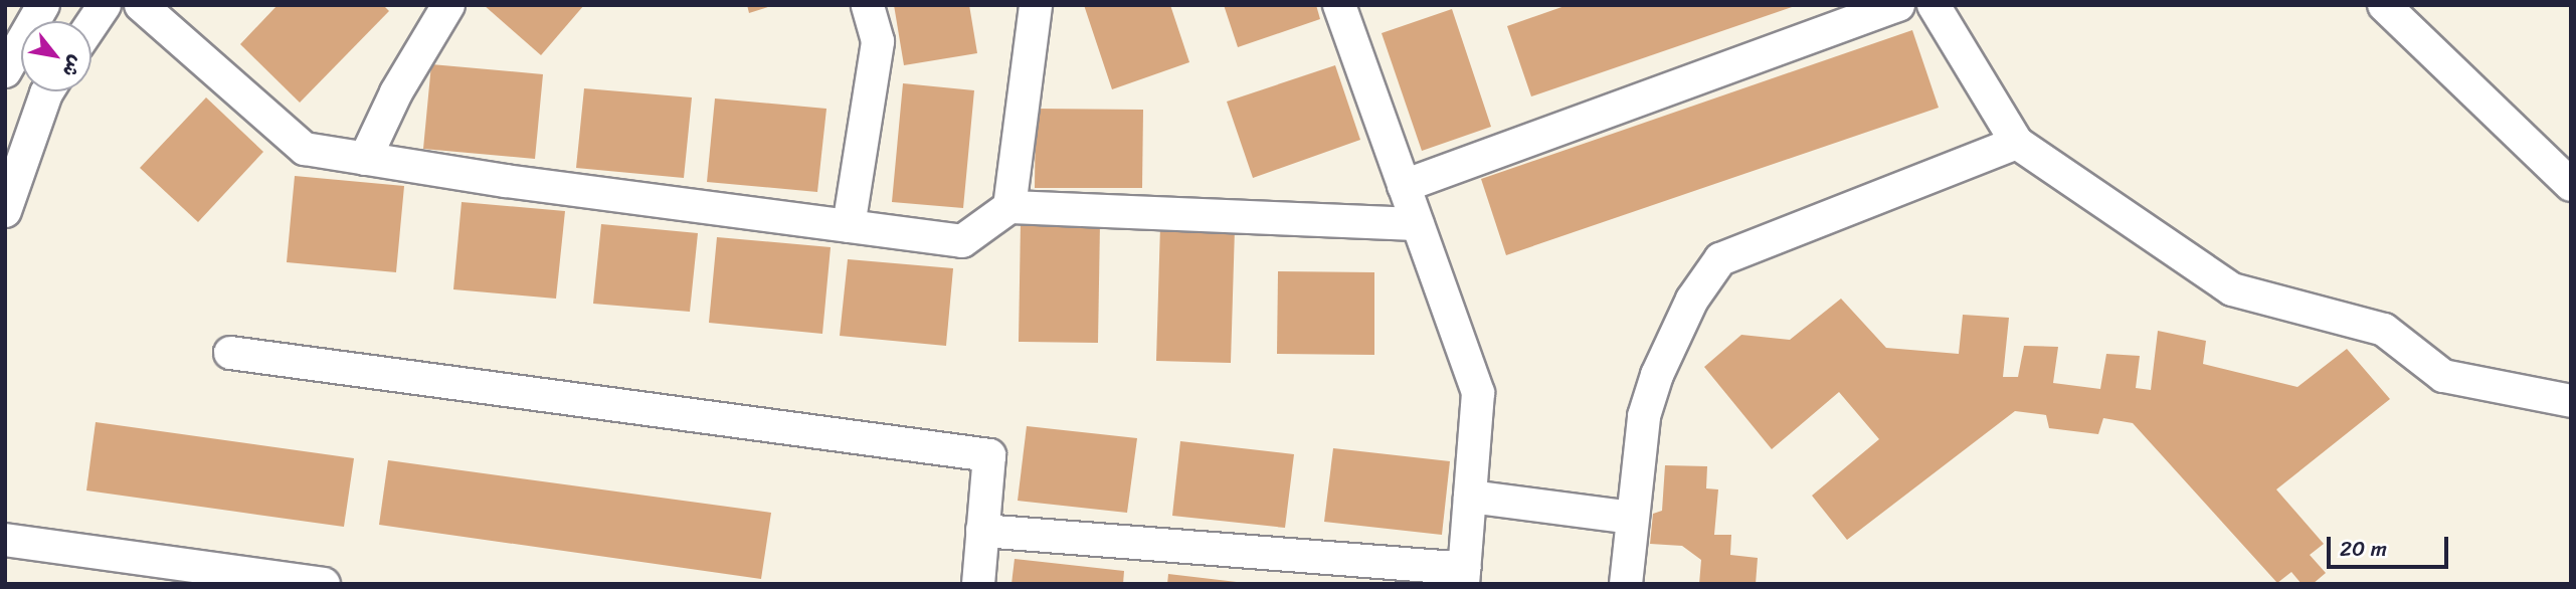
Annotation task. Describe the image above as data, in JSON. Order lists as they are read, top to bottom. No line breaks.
{"scale_bar":"20 m","north":"bottom right"}
